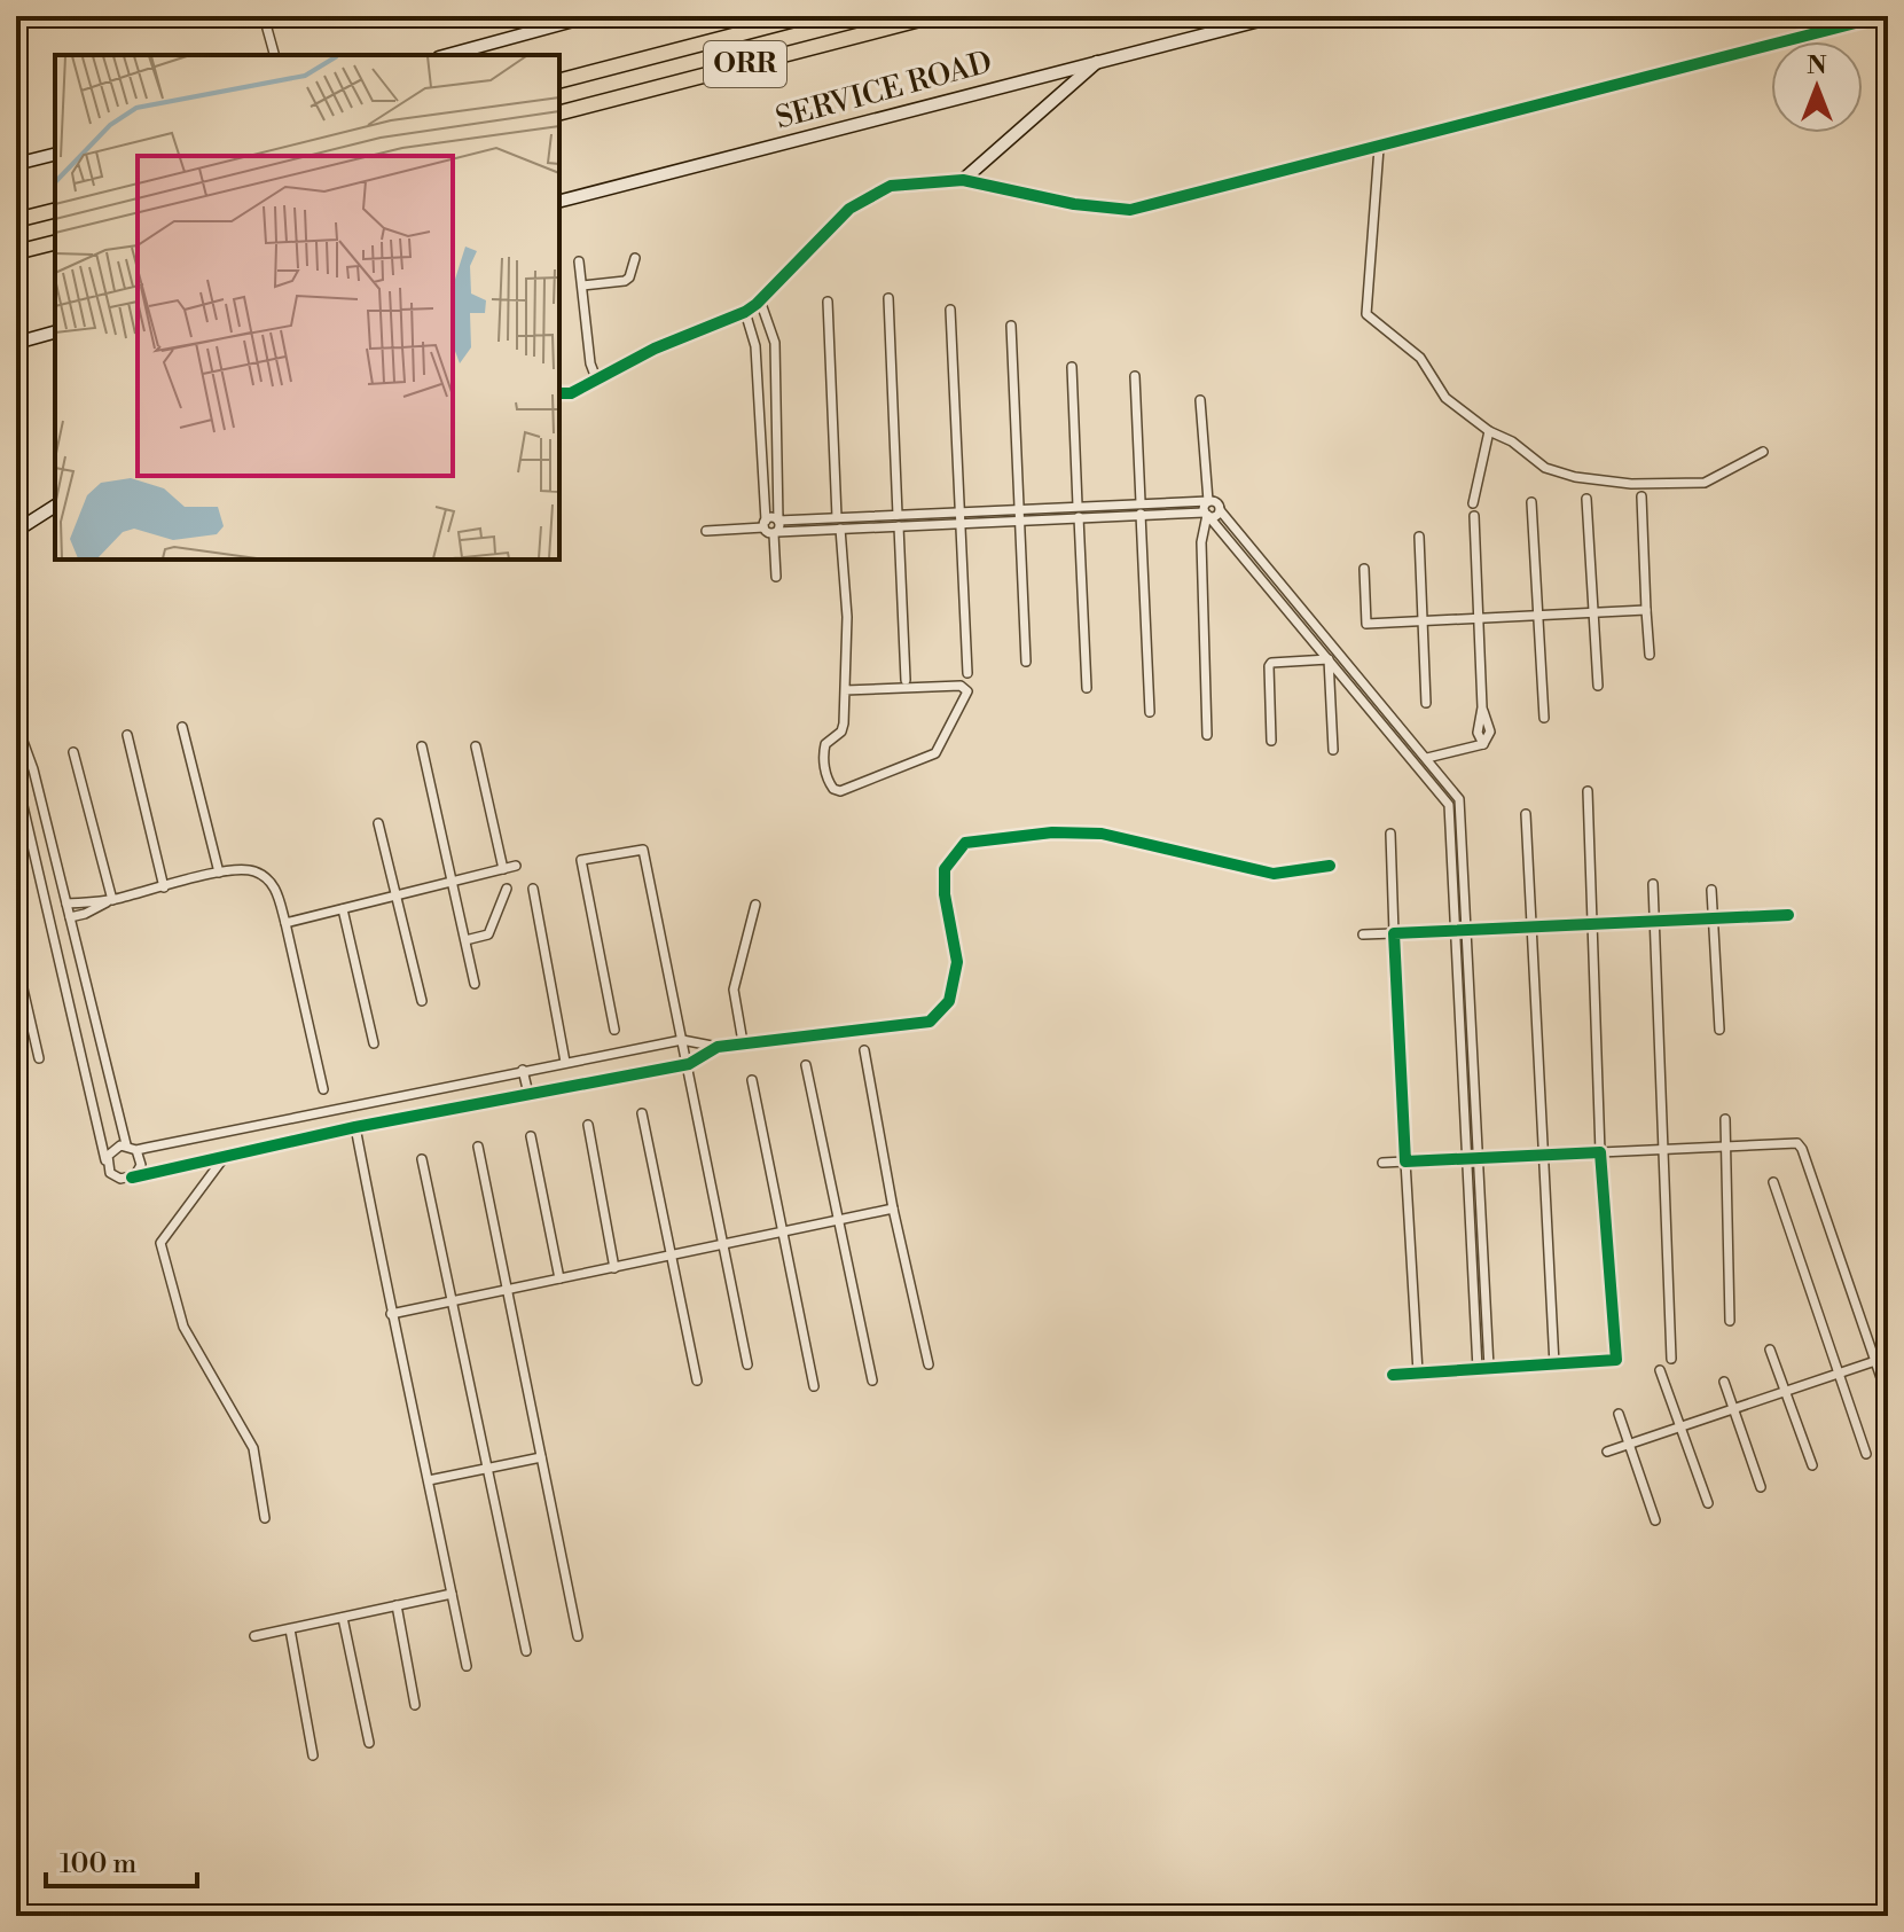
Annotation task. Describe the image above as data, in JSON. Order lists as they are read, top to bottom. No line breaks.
{"streets":{"highway":["ORR"],"street":["SERVICE ROAD"]},"scale_bar":"100 m","north":"top"}
